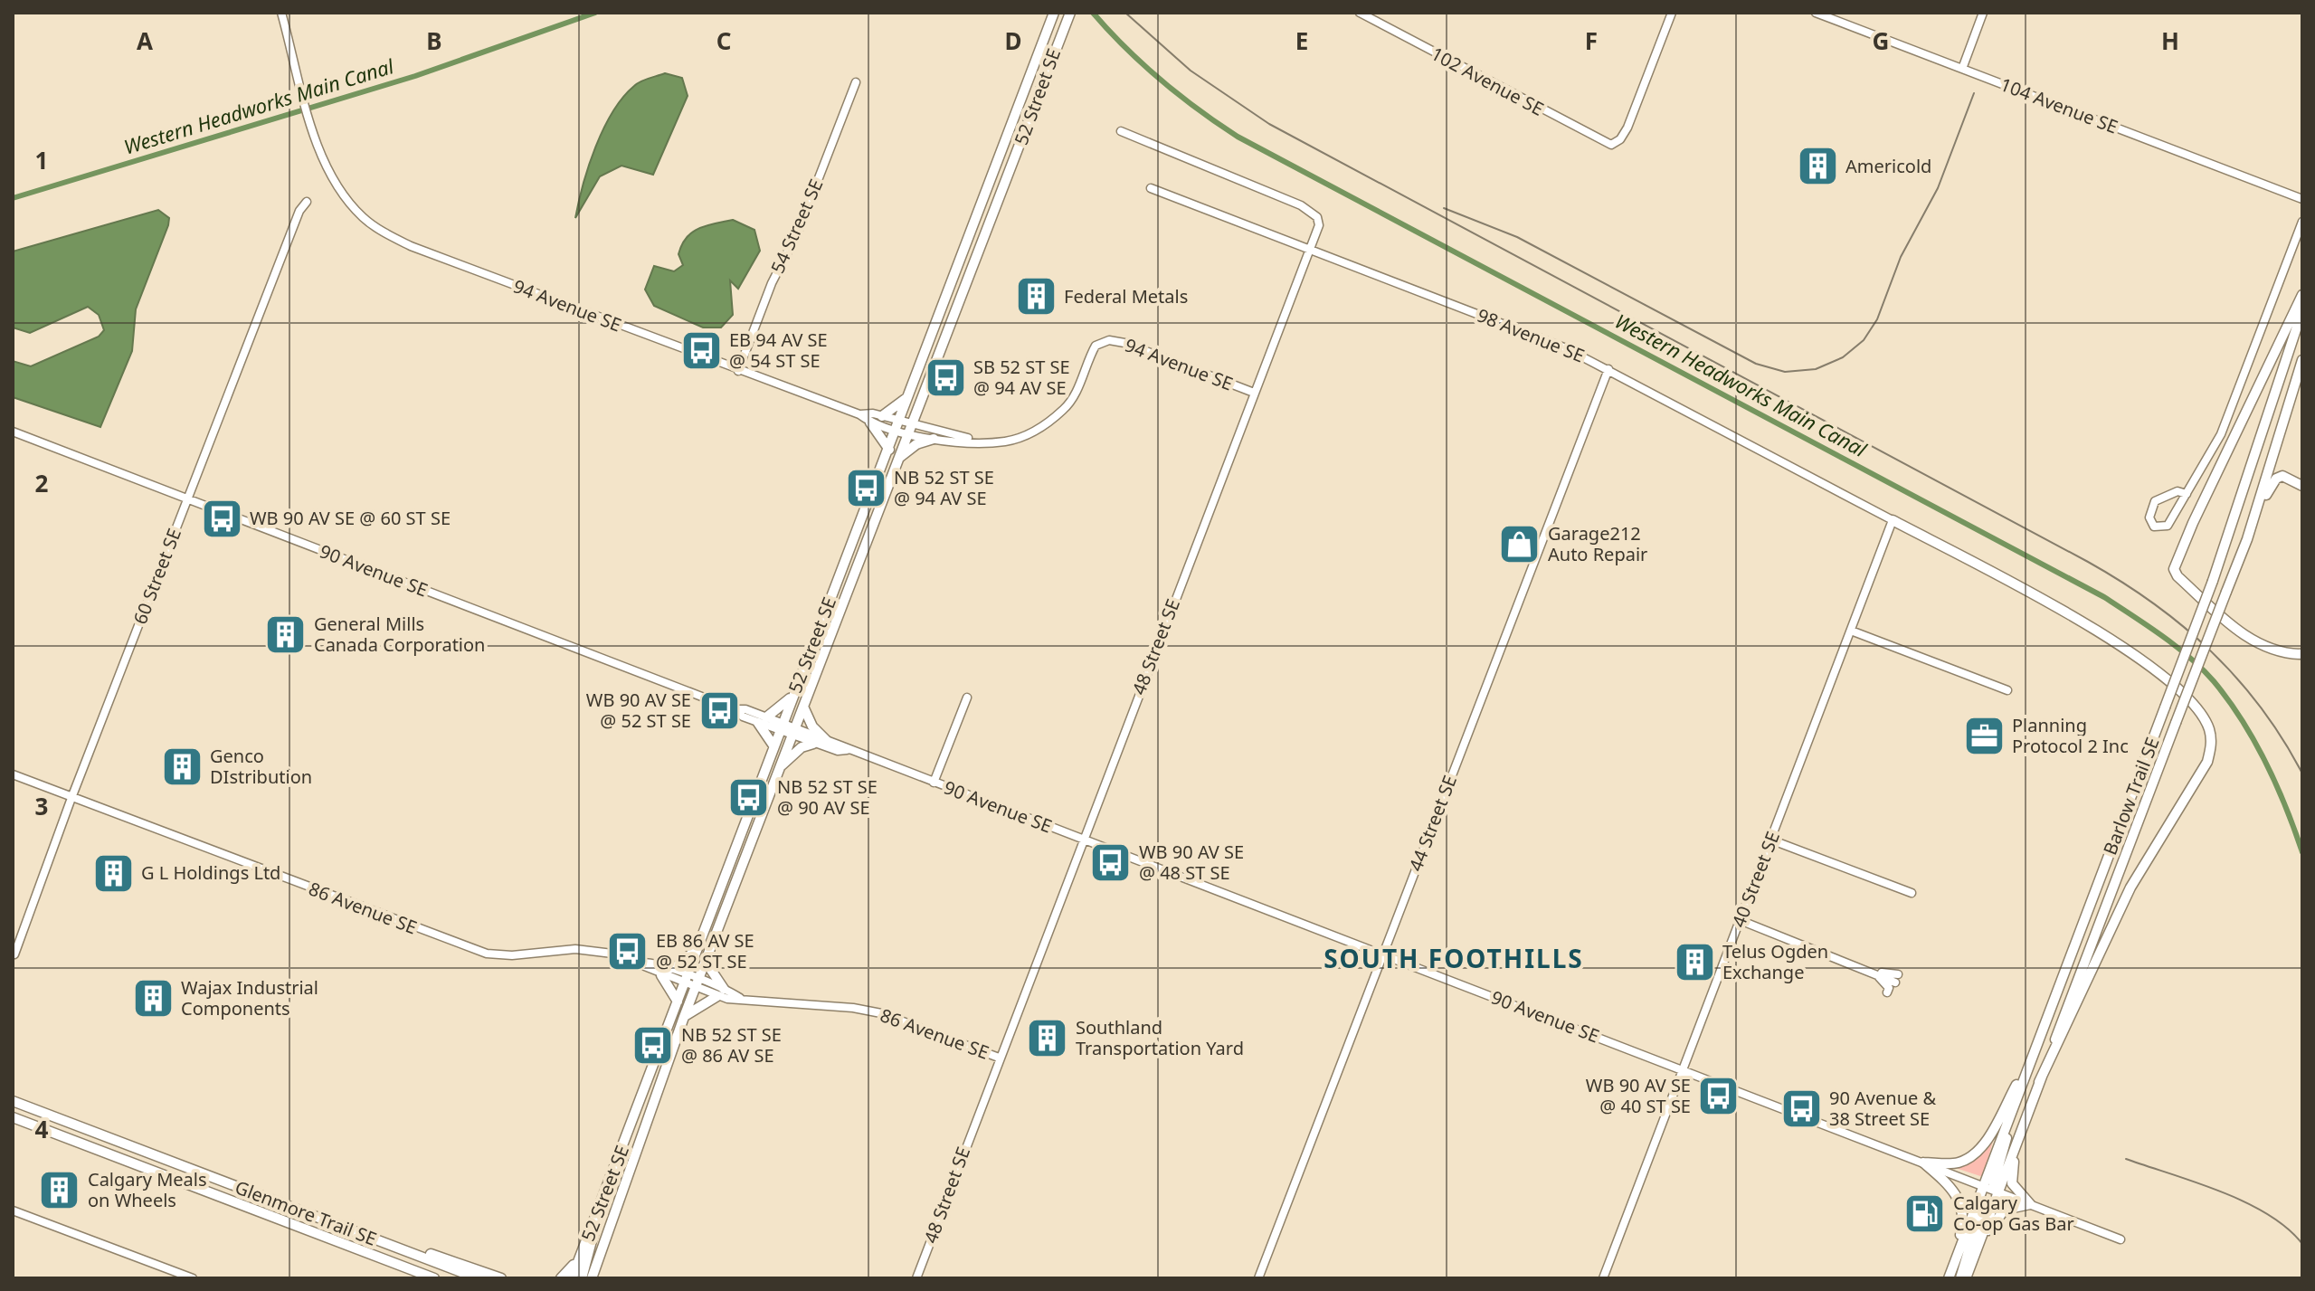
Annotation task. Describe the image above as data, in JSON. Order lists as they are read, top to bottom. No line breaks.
{"streets":{"main road":["52 Street SE","Barlow Trail SE","Glenmore Trail SE"],"street":["102 Avenue SE","104 Avenue SE","54 Street SE","94 Avenue SE","98 Avenue SE","90 Avenue SE","60 Street SE","48 Street SE","44 Street SE","40 Street SE","86 Avenue SE"]},"crossings":[["52 Street SE","94 Avenue SE"],["52 Street SE","90 Avenue SE"],["52 Street SE","86 Avenue SE"],["54 Street SE","94 Avenue SE"],["94 Avenue SE","48 Street SE"],["98 Avenue SE","48 Street SE"],["98 Avenue SE","44 Street SE"],["98 Avenue SE","40 Street SE"],["90 Avenue SE","60 Street SE"],["90 Avenue SE","48 Street SE"],["90 Avenue SE","Barlow Trail SE"],["90 Avenue SE","44 Street SE"],["90 Avenue SE","40 Street SE"],["60 Street SE","86 Avenue SE"],["48 Street SE","86 Avenue SE"]],"districts":["SOUTH FOOTHILLS"],"water":["Western Headworks Main Canal"],"places":{"building":["Americold","Federal Metals","General Mills Canada Corporation","Genco DIstribution","G L Holdings Ltd","Telus Ogden Exchange","Wajax Industrial Components","Southland Transportation Yard","Calgary Meals on Wheels"],"bus stop":["EB 94 AV SE @ 54 ST SE","SB 52 ST SE @ 94 AV SE","NB 52 ST SE @ 94 AV SE","WB 90 AV SE @ 60 ST SE","WB 90 AV SE @ 52 ST SE","NB 52 ST SE @ 90 AV SE","WB 90 AV SE @ 48 ST SE","EB 86 AV SE @ 52 ST SE","NB 52 ST SE @ 86 AV SE","WB 90 AV SE @ 40 ST SE","90 Avenue & 38 Street SE"],"shop":["Garage212 Auto Repair"],"office":["Planning Protocol 2 Inc"],"fuel station":["Calgary Co-op Gas Bar"]},"grid":{"columns":["A","B","C","D","E","F","G","H"],"rows":["1","2","3","4"]}}
